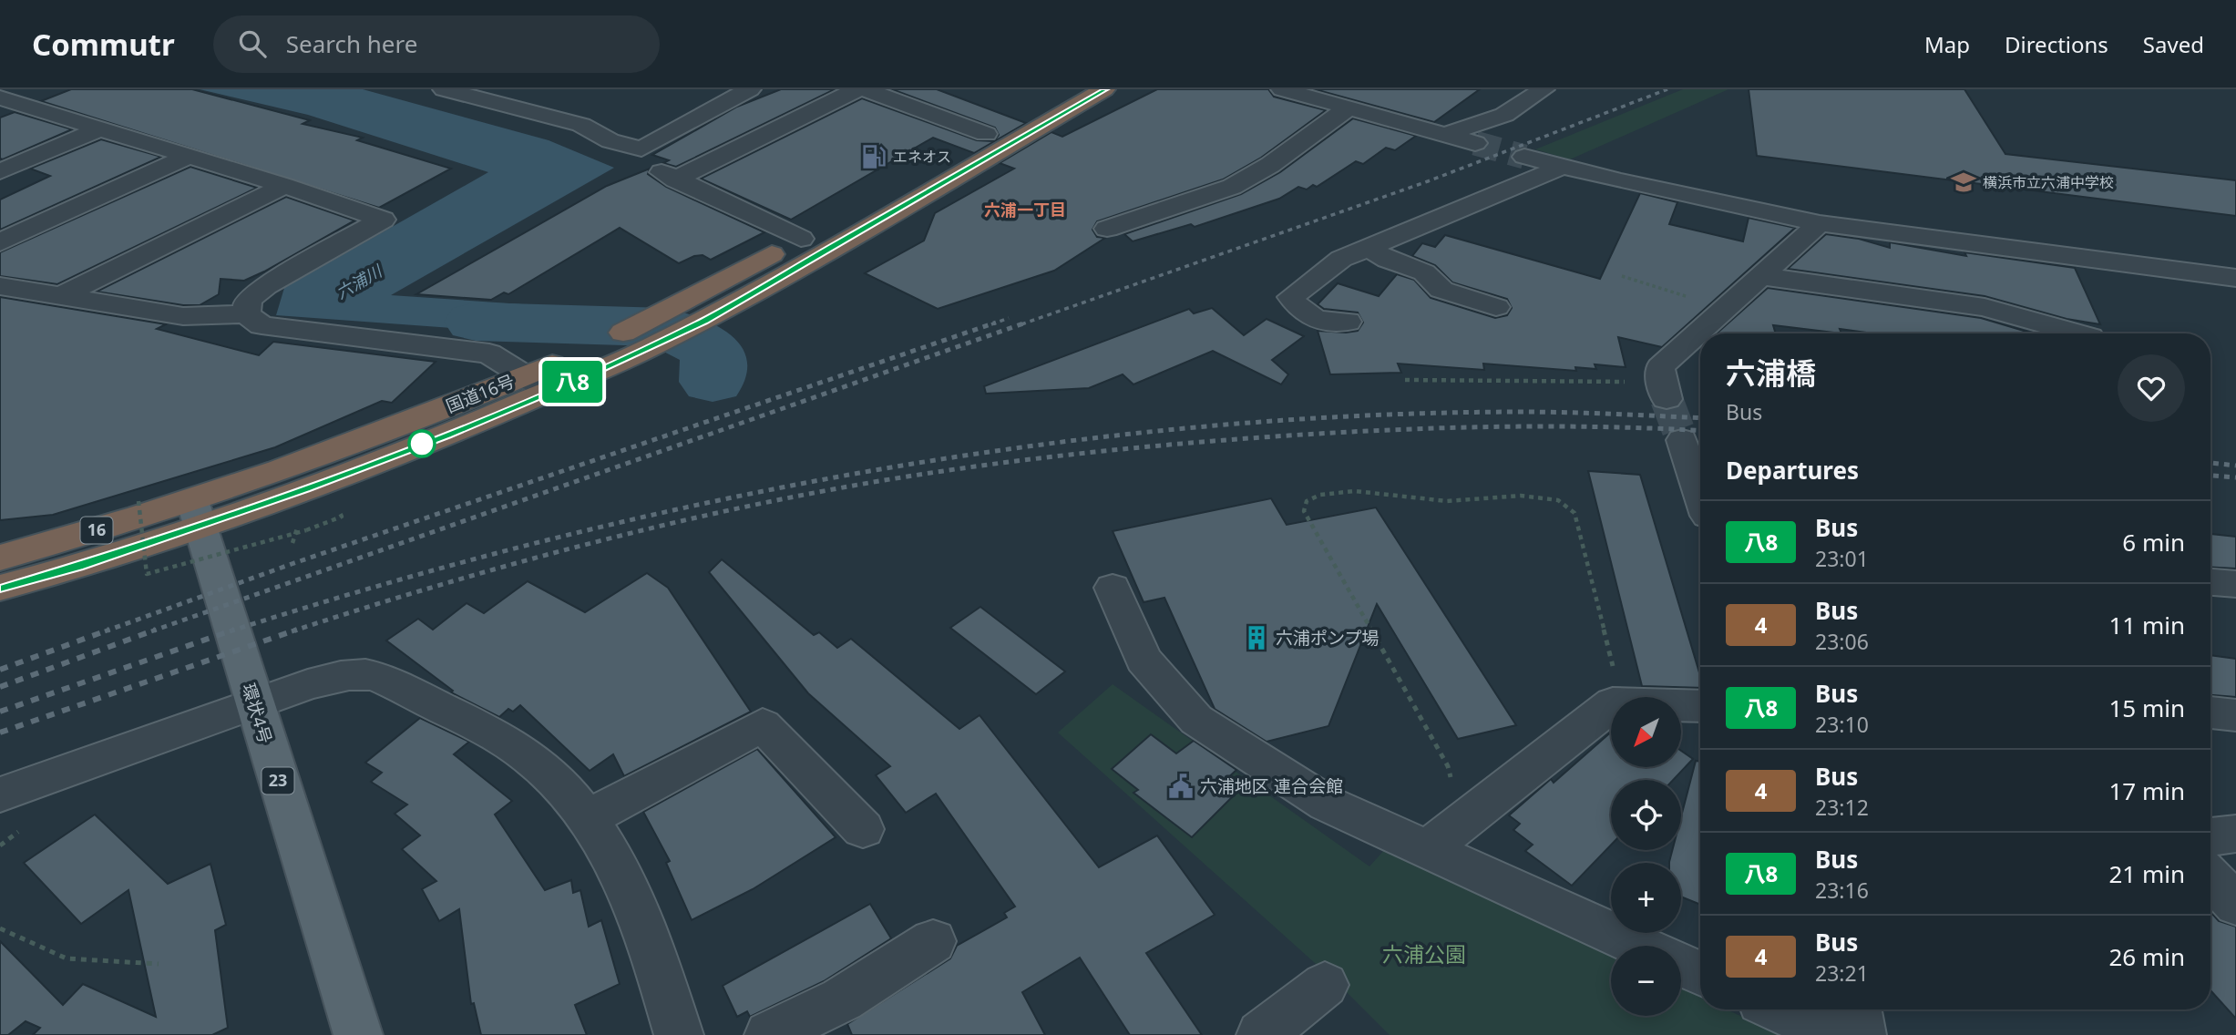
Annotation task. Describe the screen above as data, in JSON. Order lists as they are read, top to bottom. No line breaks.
{"streets":{"highway":["国道16号","16"],"main road":["環状4号","23"]},"crossings":[["国道16号","環状4号"]],"districts":["六浦一丁目"],"water":["六浦川"],"parks":["六浦公園"],"places":{"fuel station":["エネオス"],"school or university":["横浜市立六浦中学校"],"building":["六浦ポンプ場"],"public building":["六浦地区 連合会館"]},"lines":["bus line 八8"],"north":"bottom left","page":{"header":"Commutr","search":"Search here","nav":["Map","Directions","Saved"],"on_map":"八8","heading":[["六浦橋","Bus"],"Departures"],"list":[{"mark":"八8","name":"Bus","note":"23:01","value":"6 min"},{"mark":"4","name":"Bus","note":"23:06","value":"11 min"},{"mark":"八8","name":"Bus","note":"23:10","value":"15 min"},{"mark":"4","name":"Bus","note":"23:12","value":"17 min"},{"mark":"八8","name":"Bus","note":"23:16","value":"21 min"},{"mark":"4","name":"Bus","note":"23:21","value":"26 min"}],"map_buttons":["+","−"]}}
